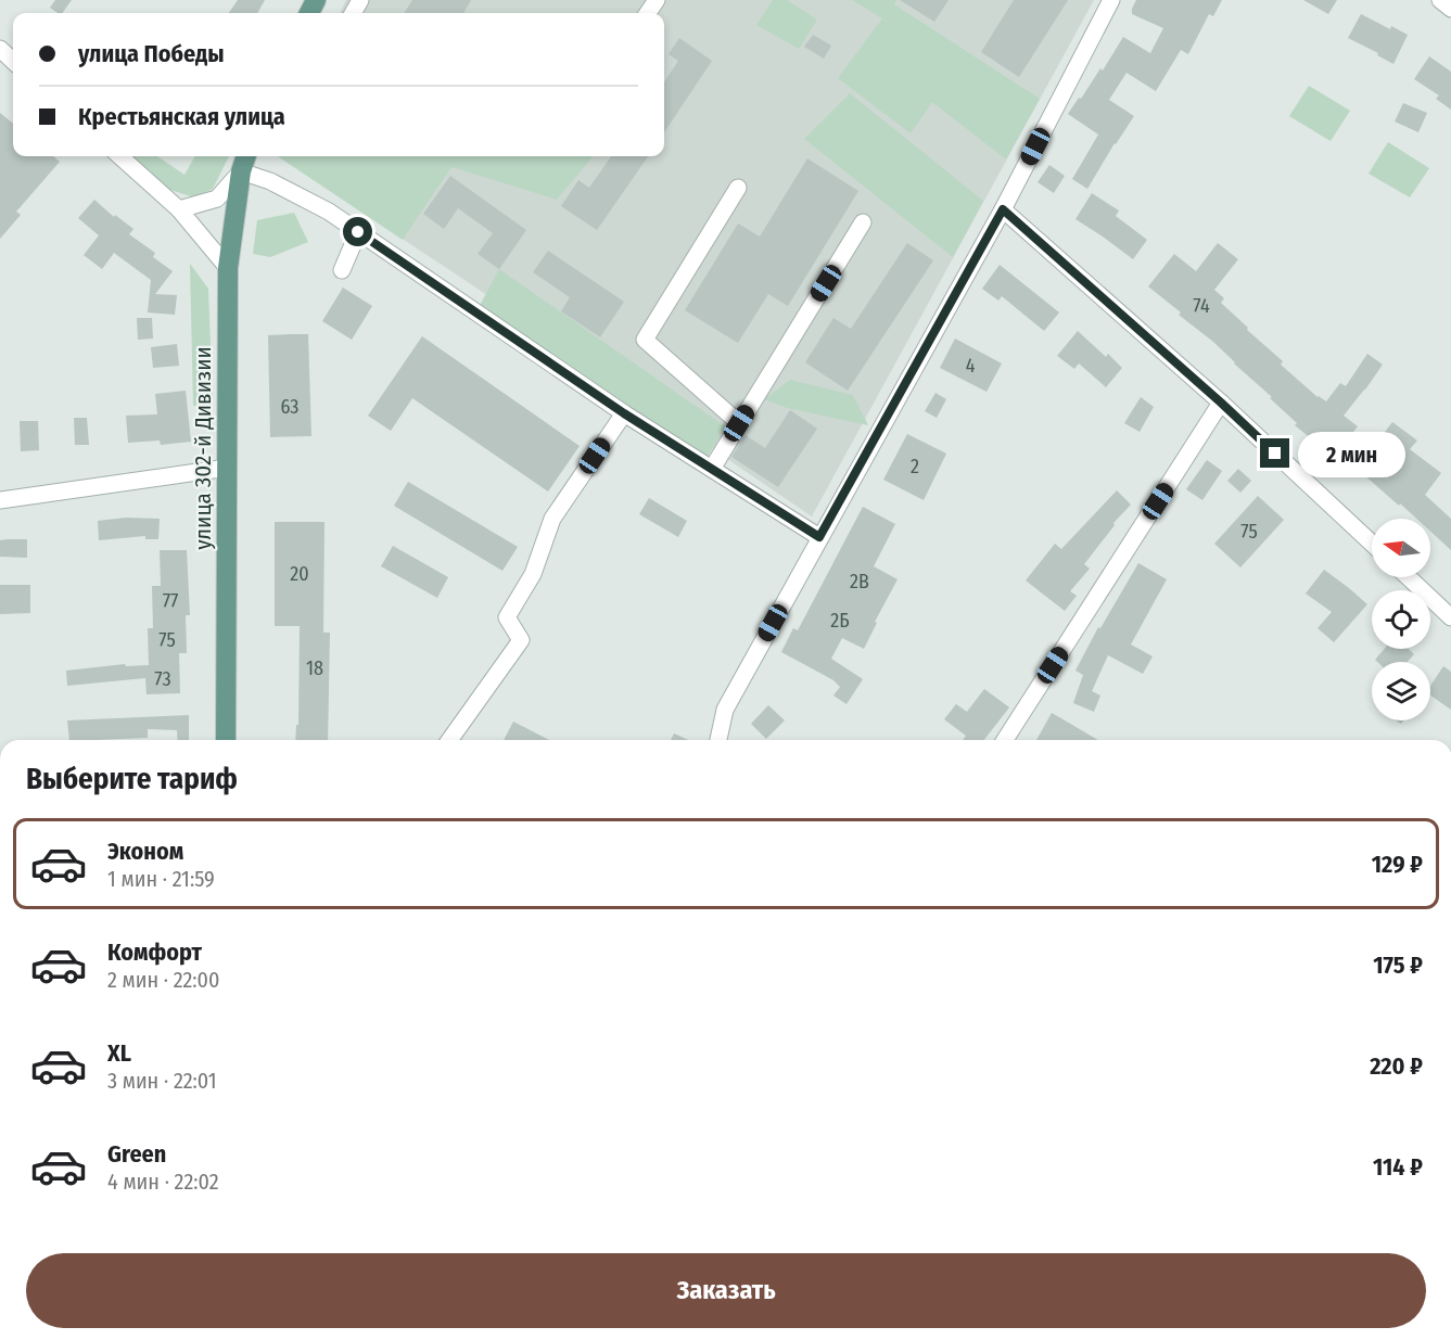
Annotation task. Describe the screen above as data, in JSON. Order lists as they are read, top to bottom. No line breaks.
{"streets":{"main road":["улица 302-й Дивизии"]},"house_numbers":["74","4","63","2","75","20","2В","77","2Б","75","18","73"],"north":"left","page":{"banner":["улица Победы","Крестьянская улица"],"bubble":"2 мин","heading":"Выберите тариф","list":[{"name":"Эконом","note":"1 мин · 21:59","value":"129 ₽"},{"name":"Комфорт","note":"2 мин · 22:00","value":"175 ₽"},{"name":"XL","note":"3 мин · 22:01","value":"220 ₽"},{"name":"Green","note":"4 мин · 22:02","value":"114 ₽"}],"buttons":"Заказать"}}
